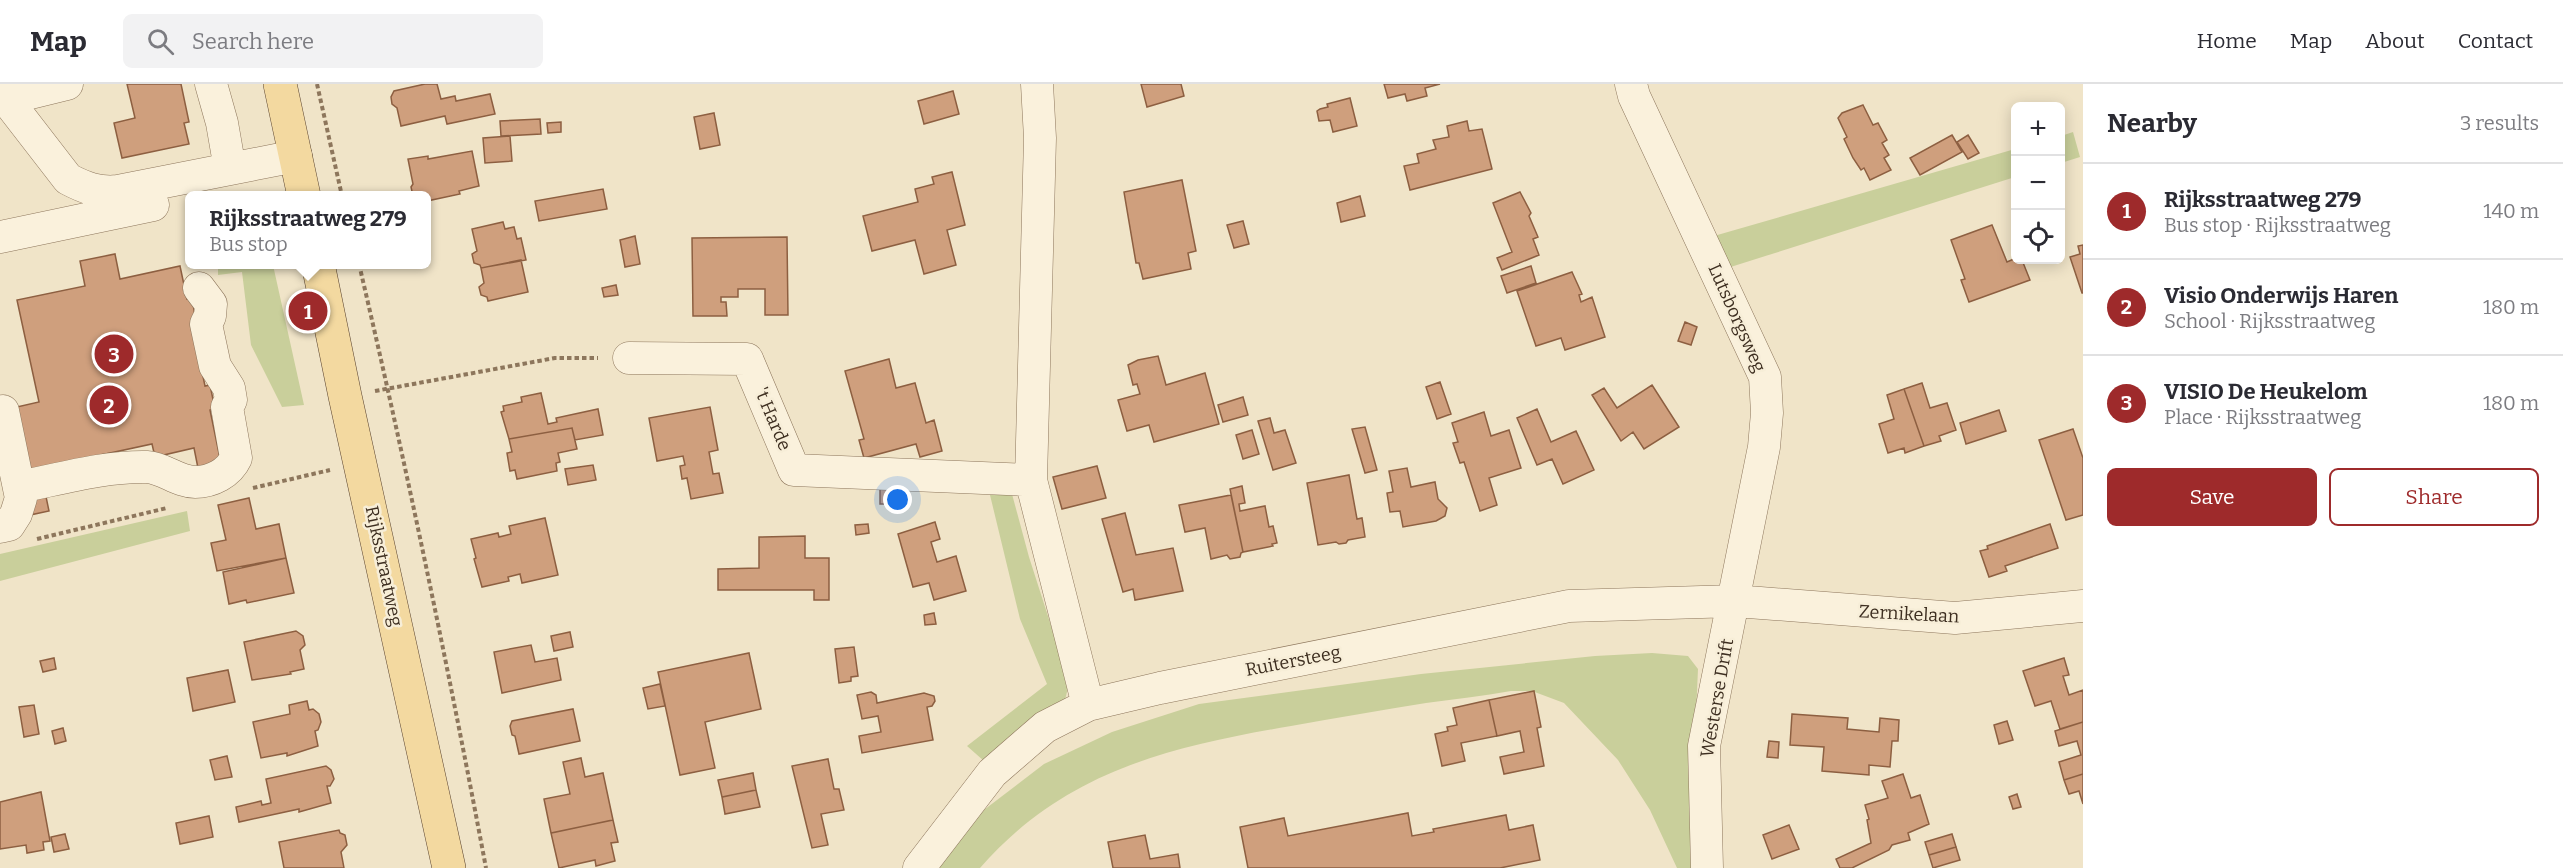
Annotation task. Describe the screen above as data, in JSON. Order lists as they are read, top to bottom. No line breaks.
{"streets":{"main road":["Rijksstraatweg"],"street":["Lutsborgsweg","'t Harde","Zernikelaan","Ruitersteeg","Westerse Drift"]},"crossings":[["Lutsborgsweg","Zernikelaan"],["Lutsborgsweg","Ruitersteeg"],["Lutsborgsweg","Westerse Drift"],["Zernikelaan","Ruitersteeg"],["Zernikelaan","Westerse Drift"],["Ruitersteeg","Westerse Drift"]],"page":{"header":"Map","search":"Search here","nav":["Home","Map","About","Contact"],"heading":["Nearby","3 results"],"map_buttons":["+","−"],"list":[{"mark":"1","name":"Rijksstraatweg 279","note":"Bus stop · Rijksstraatweg","value":"140 m"},{"mark":"2","name":"Visio Onderwijs Haren","note":"School · Rijksstraatweg","value":"180 m"},{"mark":"3","name":"VISIO De Heukelom","note":"Place · Rijksstraatweg","value":"180 m"}],"popup":["Rijksstraatweg 279","Bus stop"],"pins":["1","3","2"],"buttons":["Save","Share"]}}
